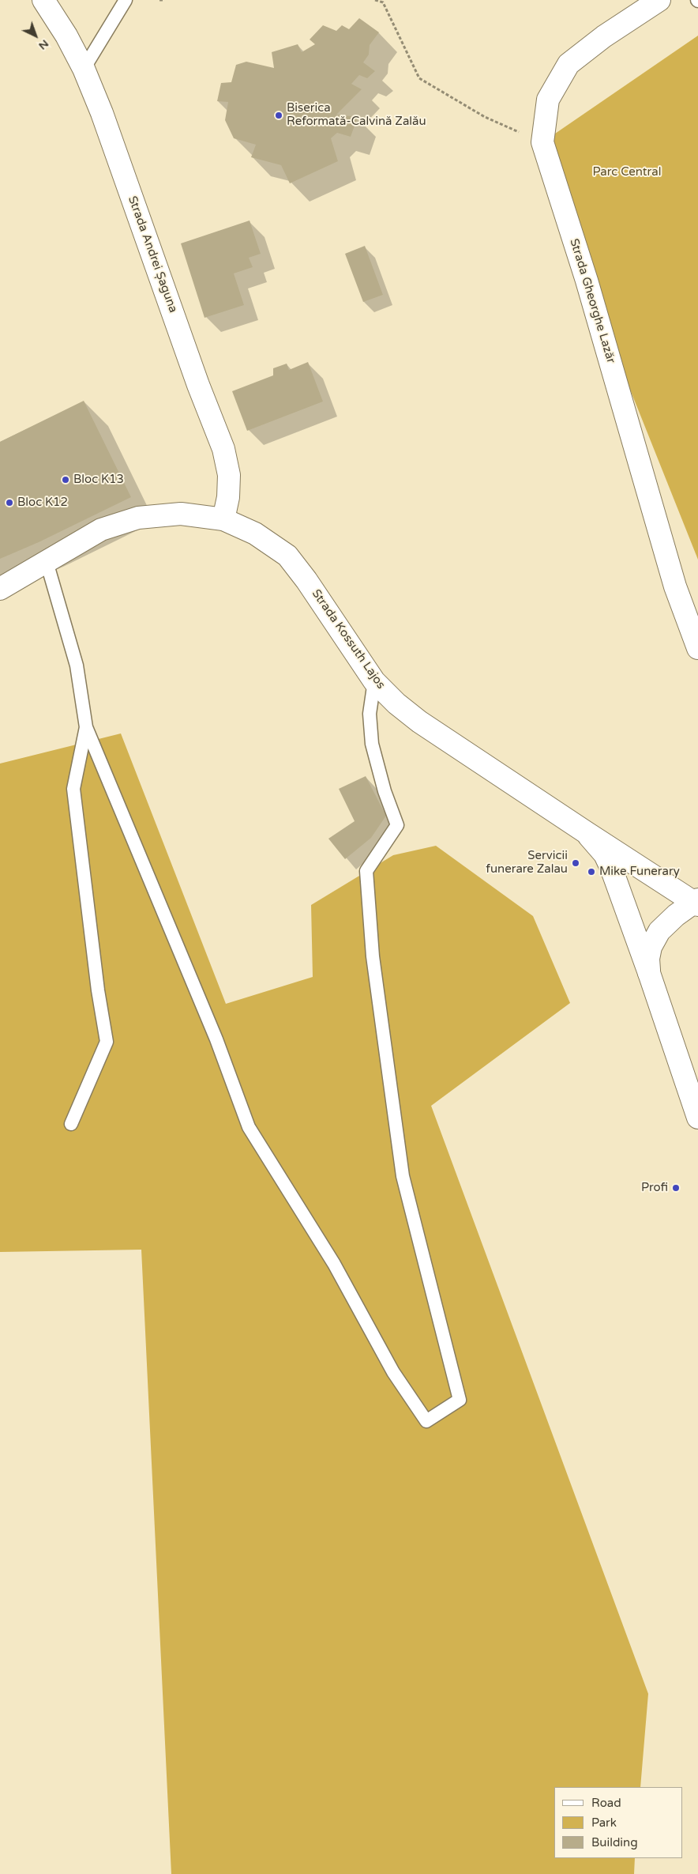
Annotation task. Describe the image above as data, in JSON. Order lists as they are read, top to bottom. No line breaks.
{"streets":{"street":["Strada Andrei Șaguna","Strada Gheorghe Lazăr","Strada Kossuth Lajos"]},"crossings":[["Strada Andrei Șaguna","Strada Kossuth Lajos"]],"parks":["Parc Central"],"places":["Biserica Reformată-Calvină Zalău","Bloc K13","Bloc K12","Servicii funerare Zalau","Mike Funerary","Profi"],"legend":["Road","Park","Building"],"north":"bottom right"}
